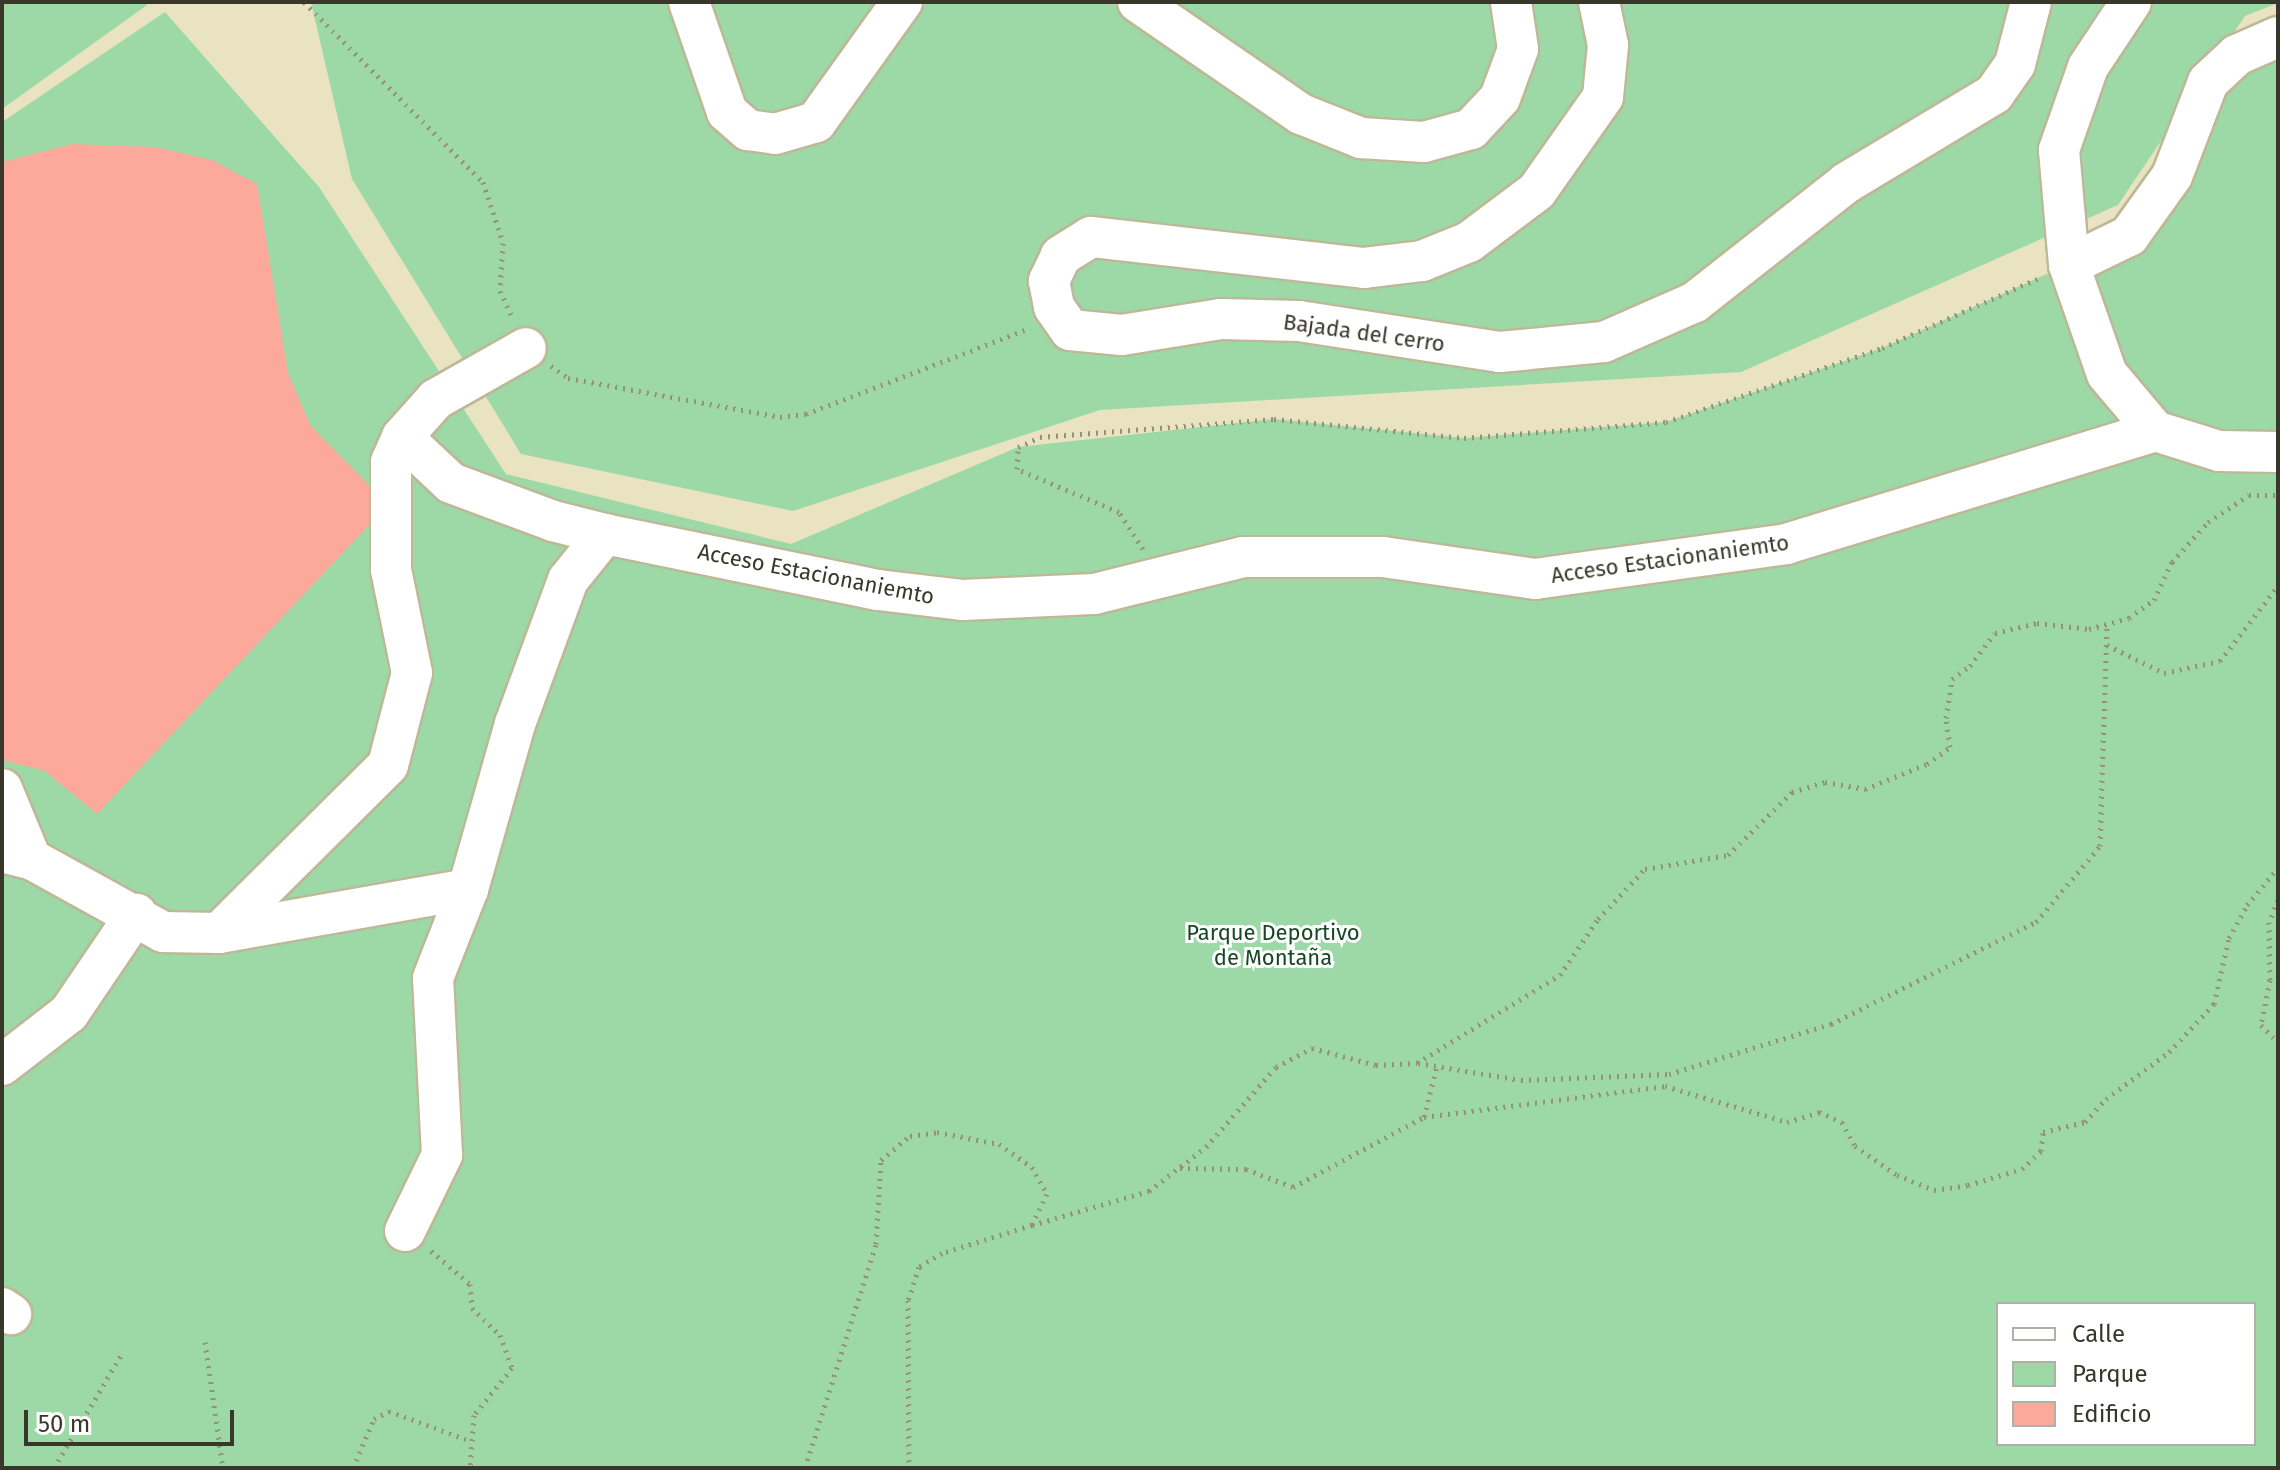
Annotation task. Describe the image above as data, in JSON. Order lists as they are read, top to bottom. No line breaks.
{"streets":{"street":["Bajada del cerro","Acceso Estacionaniemto"]},"parks":["Parque Deportivo de Montaña"],"legend":["Calle","Parque","Edificio"],"scale_bar":"50 m"}
